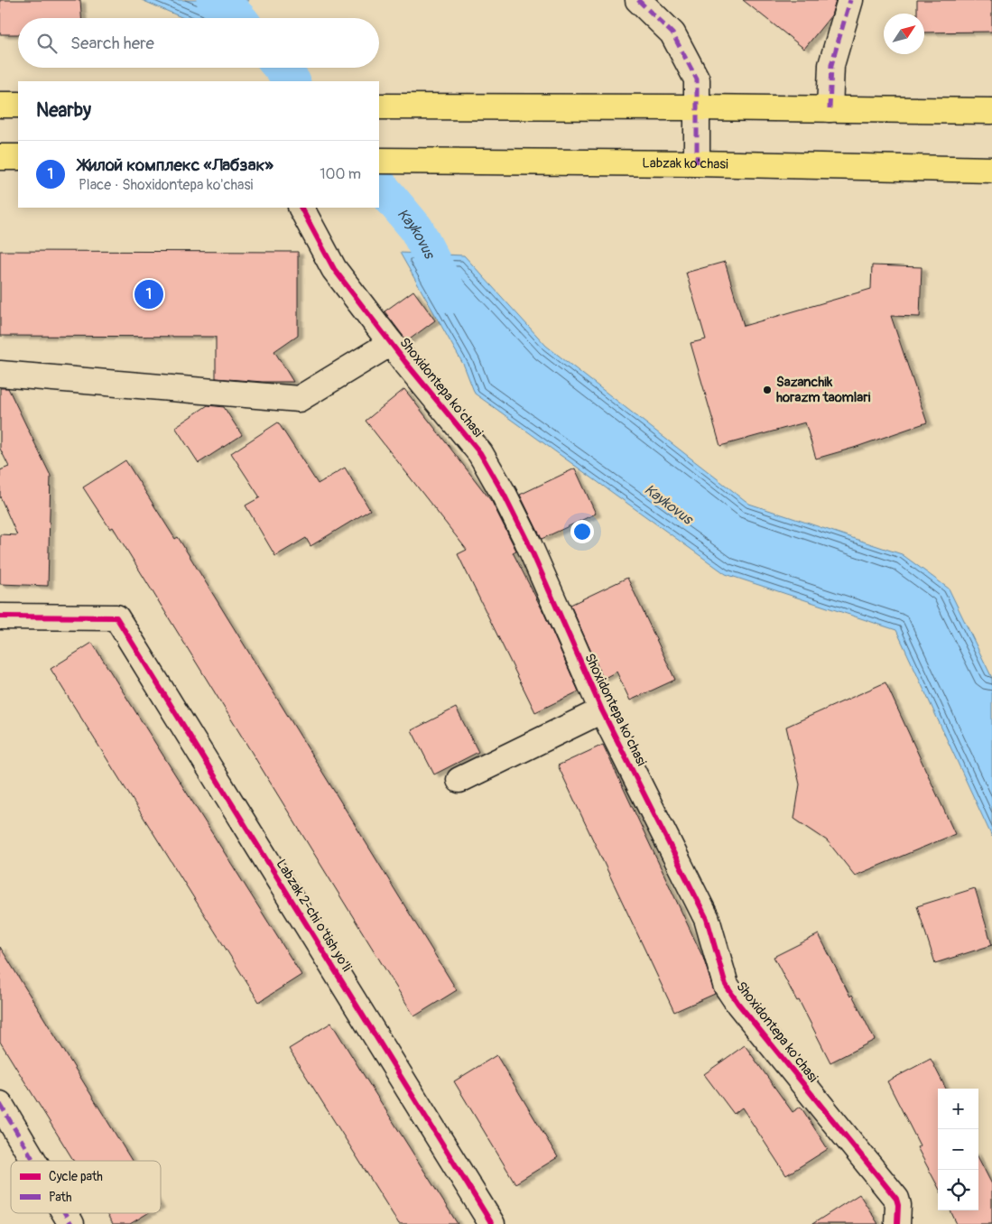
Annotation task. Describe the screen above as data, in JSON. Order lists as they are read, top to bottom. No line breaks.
{"streets":{"main road":["Labzak ko'chasi"],"street":["Shoxidontepa ko'chasi","Labzak 2-chi o'tish yo'li"]},"water":["Kaykovus"],"places":["Sazanchik horazm taomlari"],"legend":["Cycle path","Path"],"north":"top right","page":{"search":"Search here","heading":"Nearby","list":[{"mark":"1","name":"Жилой комплекс «Лабзак»","note":"Place · Shoxidontepa ko'chasi","value":"100 m"}],"pins":"1","map_buttons":["+","−"]}}
